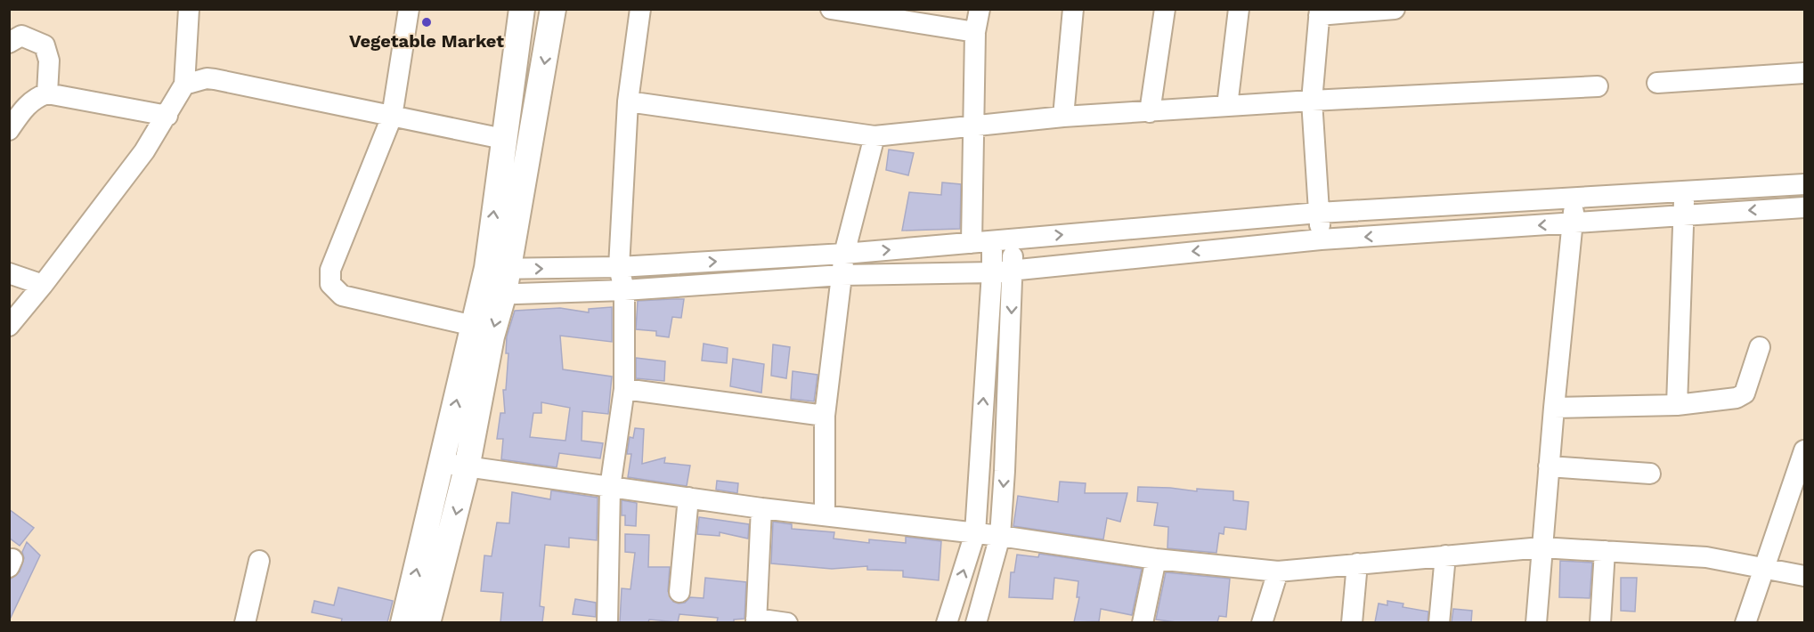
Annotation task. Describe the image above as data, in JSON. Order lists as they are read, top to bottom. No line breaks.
{"places":["Vegetable Market"]}
